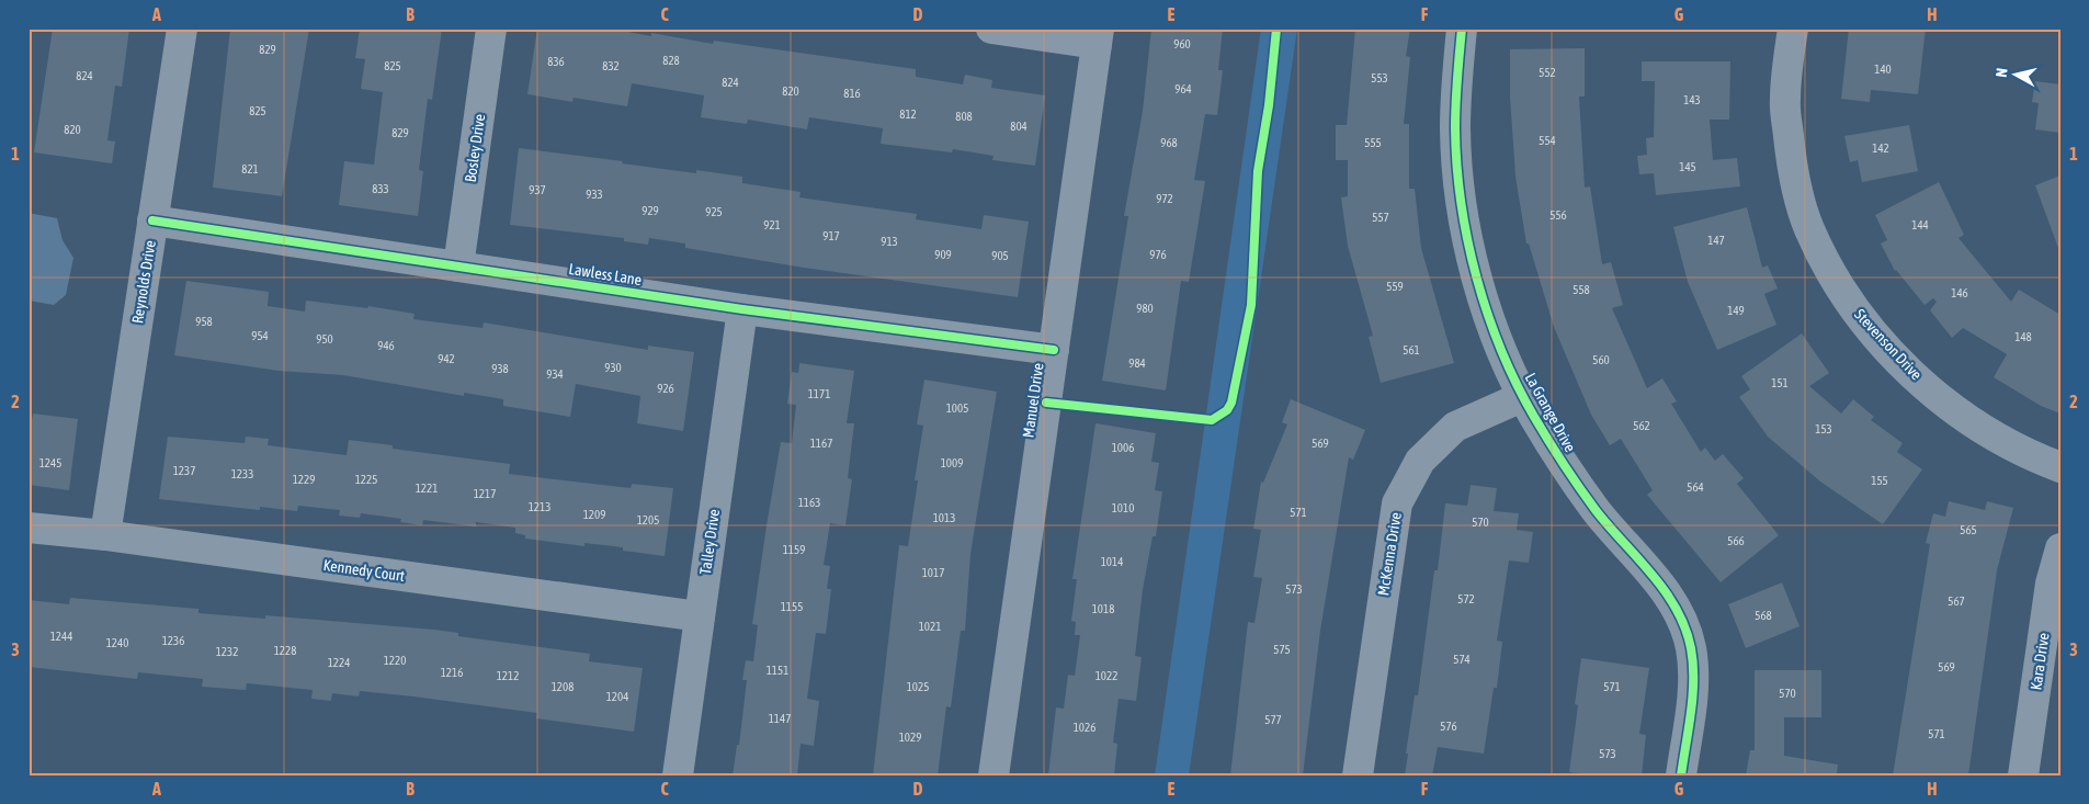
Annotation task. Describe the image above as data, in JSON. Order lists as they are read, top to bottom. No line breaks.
{"streets":{"street":["Bosley Drive","Lawless Lane","Reynolds Drive","Stevenson Drive","Manuel Drive","La Grange Drive","Talley Drive","McKenna Drive","Kennedy Court","Kara Drive"]},"crossings":[["Bosley Drive","Lawless Lane"],["Lawless Lane","Reynolds Drive"],["Lawless Lane","Manuel Drive"],["Lawless Lane","Talley Drive"],["Reynolds Drive","Kennedy Court"],["La Grange Drive","McKenna Drive"],["Talley Drive","Kennedy Court"]],"house_numbers":["960","829","828","836","825","832","140","552","824","553","824","964","820","816","143","825","812","808","804","820","829","554","968","555","142","145","821","833","937","933","972","929","925","556","557","921","144","917","147","913","909","976","905","559","558","146","980","149","958","954","148","950","946","561","942","560","984","930","938","934","151","926","1171","1005","562","153","1167","569","1006","1245","1009","1237","1233","1229","1225","155","564","1221","1217","1163","1213","1010","571","1209","1013","1205","570","565","566","1159","1014","1017","573","572","567","1155","1018","568","1021","1244","1236","1240","575","1228","1232","574","1220","1224","569","1151","1216","1212","1022","1208","1025","571","570","1204","1147","577","576","1026","571","1029","573"],"north":"left","grid":{"columns":["A","B","C","D","E","F","G","H"],"rows":["1","2","3"]}}
